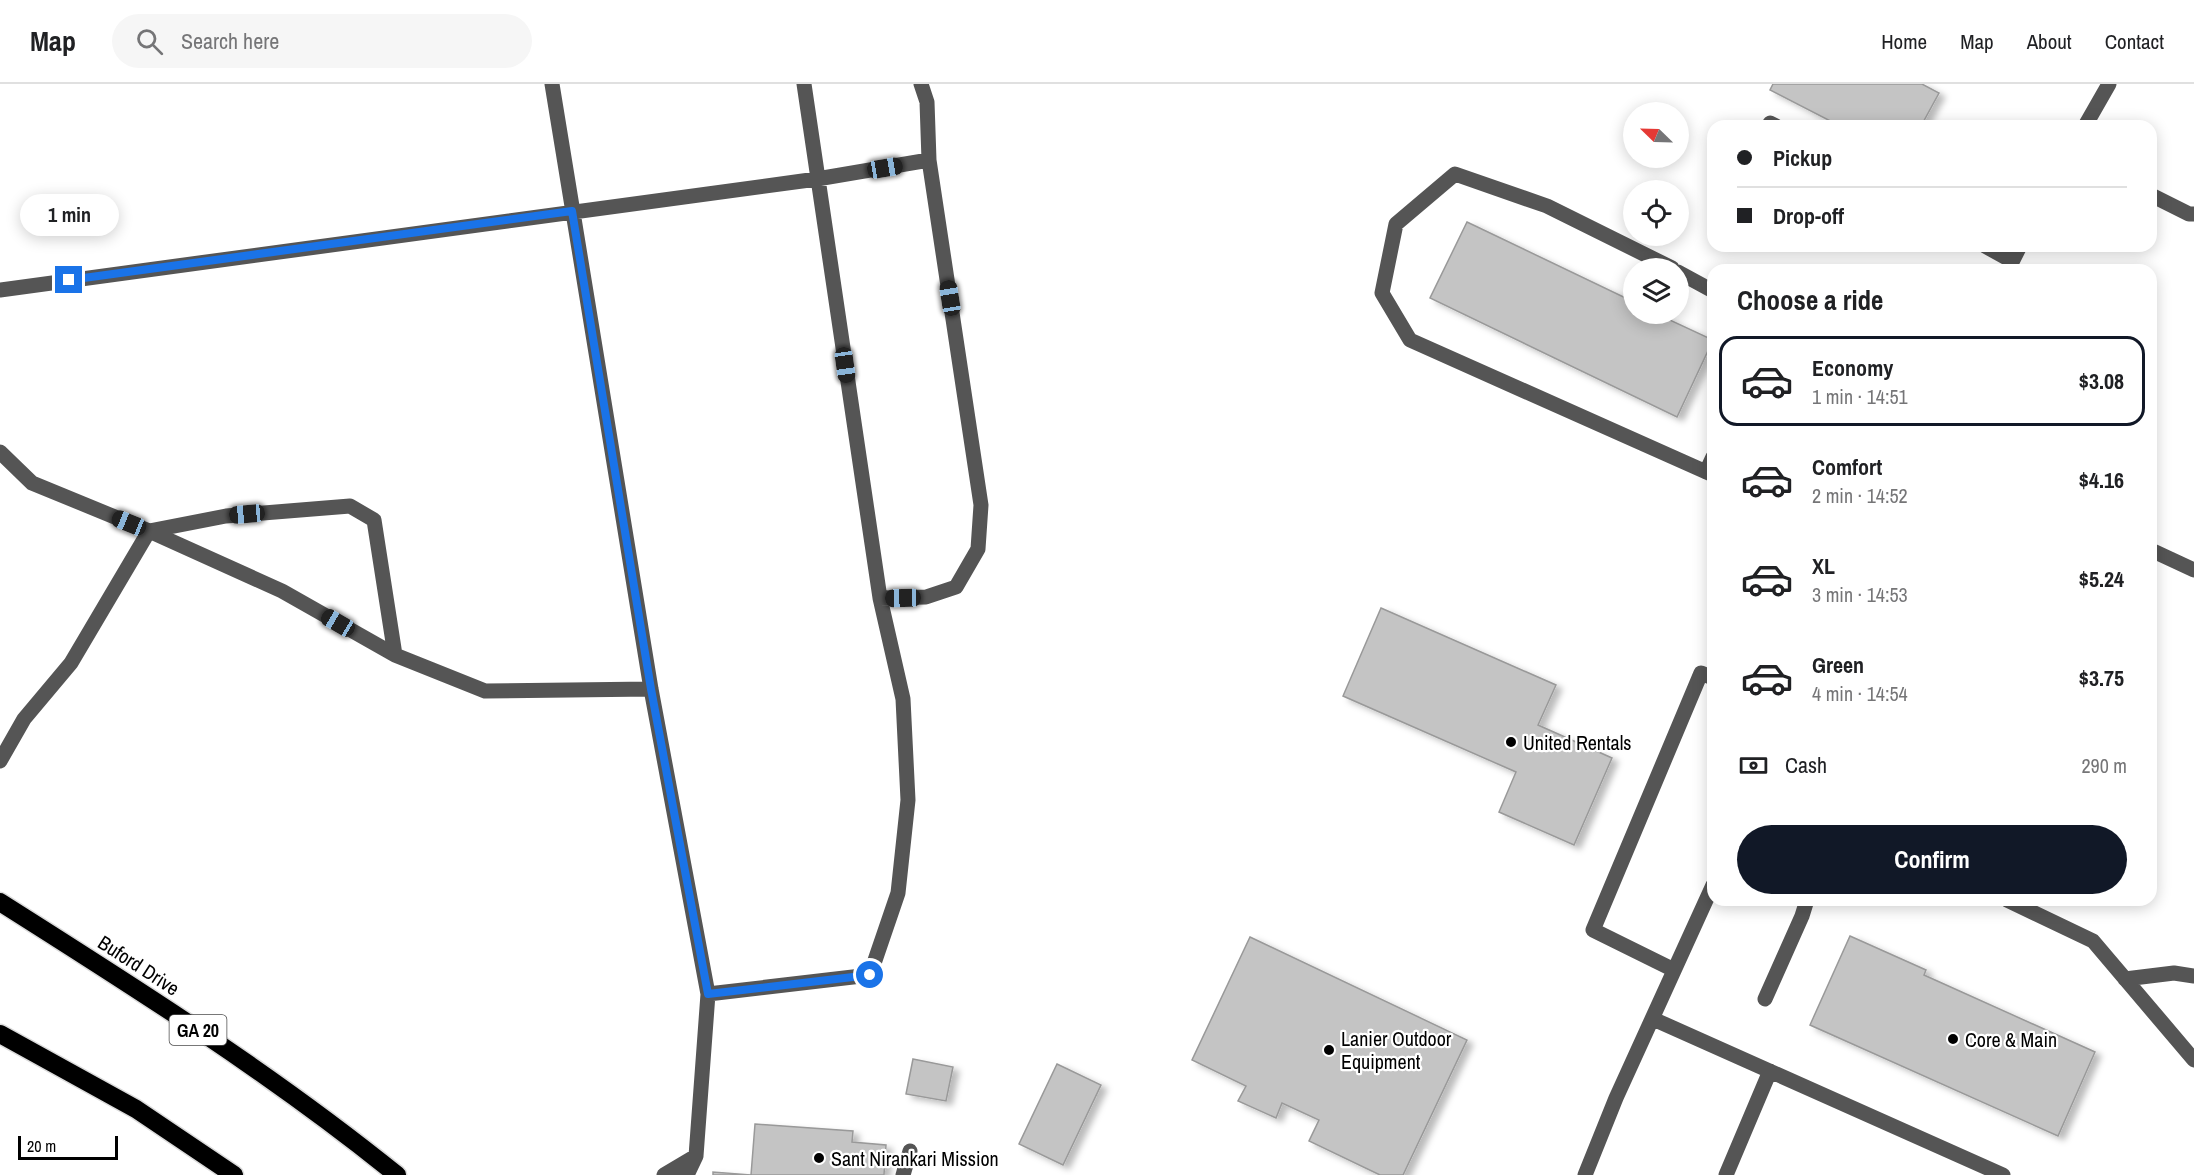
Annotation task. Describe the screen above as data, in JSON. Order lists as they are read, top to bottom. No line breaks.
{"streets":{"highway":["Buford Drive","GA 20"]},"places":["United Rentals","Core & Main","Lanier Outdoor Equipment","Sant Nirankari Mission"],"scale_bar":"20 m","north":"top left","page":{"header":"Map","search":"Search here","nav":["Home","Map","About","Contact"],"banner":["Pickup","Drop-off"],"bubble":"1 min","heading":"Choose a ride","list":[{"name":"Economy","note":"1 min · 14:51","value":"$3.08"},{"name":"Comfort","note":"2 min · 14:52","value":"$4.16"},{"name":"XL","note":"3 min · 14:53","value":"$5.24"},{"name":"Green","note":"4 min · 14:54","value":"$3.75"}],"pay":["Cash","290 m"],"buttons":"Confirm","scale":"20 m"}}
